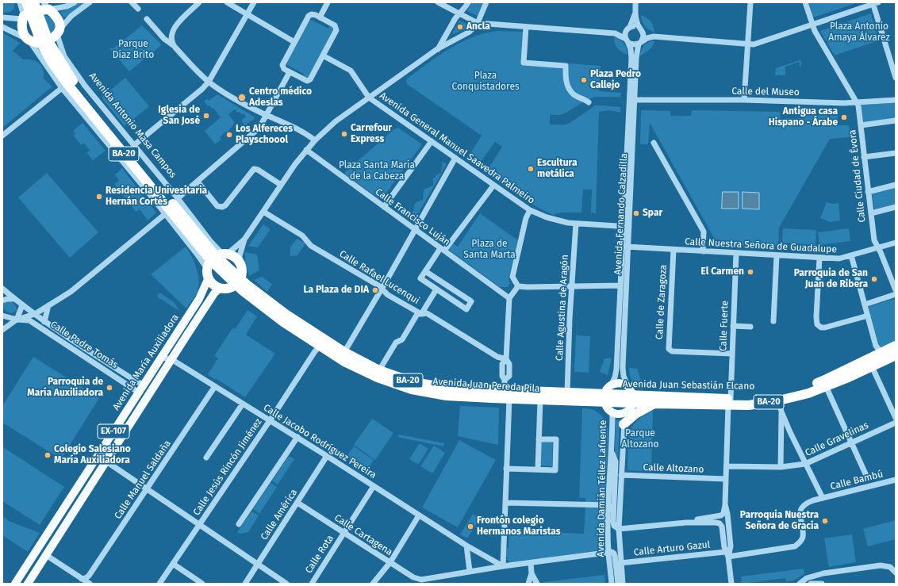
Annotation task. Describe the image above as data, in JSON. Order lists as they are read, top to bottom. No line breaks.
{"streets":{"highway":["Avenida Antonio Masa Campos","BA-20","Avenida Juan Pereda Pila","Avenida Juan Sebastián Elcano"],"main road":["Avenida María Auxiliadora","EX-107"],"street":["Calle del Museo","Avenida General Manuel Saavedra Palmeiro","Calle Ciudad de Évora","Avenida Fernando Calzadilla","Calle Francisco Luján","Calle Nuestra Señora de Guadalupe","Calle Rafael Lucenqui","Calle de Zaragoza","Calle Agustina de Aragón","Calle Fuerte","Calle Padre Tomás","Calle Gravelinas","Calle Jacobo Rodríguez Pereira","Calle Jesús Rincón Jiménez","Calle Altozano","Calle Manuel Saldaña","Calle Bambú","Avenida Damián Téllez Lafuente","Calle América","Calle Cartagena","Calle Arturo Gazul","Calle Rota"]},"crossings":[["Calle del Museo","Calle Ciudad de Évora"],["Calle del Museo","Avenida Fernando Calzadilla"],["Avenida Antonio Masa Campos","BA-20"],["Avenida Antonio Masa Campos","Avenida María Auxiliadora"],["Avenida General Manuel Saavedra Palmeiro","Avenida Fernando Calzadilla"],["Avenida General Manuel Saavedra Palmeiro","Calle Agustina de Aragón"],["BA-20","Avenida María Auxiliadora"],["BA-20","Avenida Juan Pereda Pila"],["Calle Ciudad de Évora","Calle Nuestra Señora de Guadalupe"],["Avenida Fernando Calzadilla","Calle Nuestra Señora de Guadalupe"],["Avenida Fernando Calzadilla","Avenida Juan Pereda Pila"],["Avenida Fernando Calzadilla","Avenida Juan Sebastián Elcano"],["Avenida Fernando Calzadilla","Avenida Damián Téllez Lafuente"],["Calle Nuestra Señora de Guadalupe","Calle de Zaragoza"],["Calle Nuestra Señora de Guadalupe","Calle Fuerte"],["Calle de Zaragoza","Calle Fuerte"],["Calle Agustina de Aragón","Avenida Juan Pereda Pila"],["Calle Fuerte","Avenida Juan Sebastián Elcano"],["Calle Fuerte","Calle Gravelinas"],["Calle Fuerte","Calle Altozano"],["Calle Fuerte","Calle Arturo Gazul"],["Calle Padre Tomás","Avenida María Auxiliadora"],["Avenida María Auxiliadora","Calle Jacobo Rodríguez Pereira"],["Avenida Juan Pereda Pila","Avenida Juan Sebastián Elcano"],["Avenida Juan Pereda Pila","Calle Jesús Rincón Jiménez"],["Avenida Juan Pereda Pila","Avenida Damián Téllez Lafuente"],["Avenida Juan Sebastián Elcano","Avenida Damián Téllez Lafuente"],["Calle Jacobo Rodríguez Pereira","Calle Jesús Rincón Jiménez"],["Calle Jacobo Rodríguez Pereira","Calle Manuel Saldaña"],["Calle Jacobo Rodríguez Pereira","Calle América"],["Calle Jacobo Rodríguez Pereira","Calle Rota"],["Calle Altozano","Avenida Damián Téllez Lafuente"],["Calle Bambú","Calle Arturo Gazul"],["Avenida Damián Téllez Lafuente","Calle Arturo Gazul"],["Calle América","Calle Cartagena"],["Calle Cartagena","Calle Rota"]],"parks":["Plaza Antonio Amaya Álvarez","Parque Díaz Brito","Plaza Conquistadores","Plaza Santa María de la Cabeza","Plaza de Santa Marta","Parque Altozano"],"places":["Ancla","Plaza Pedro Callejo","Centro médico Adeslas","Iglesia de San José","Antigua casa Hispano - Árabe","Carrefour Express","Los Alfereces Playschoool","Escultura metálica","Residencia Univesitaria Hernán Cortés","Spar","El Carmen","Parroquia de San Juan de Ribera","La Plaza de DIA","Parroquia de María Auxiliadora","Colegio Salesiano María Auxiliadora","Parroquia Nuestra Señora de Gracia","Frontón colegio Hermanos Maristas"]}
